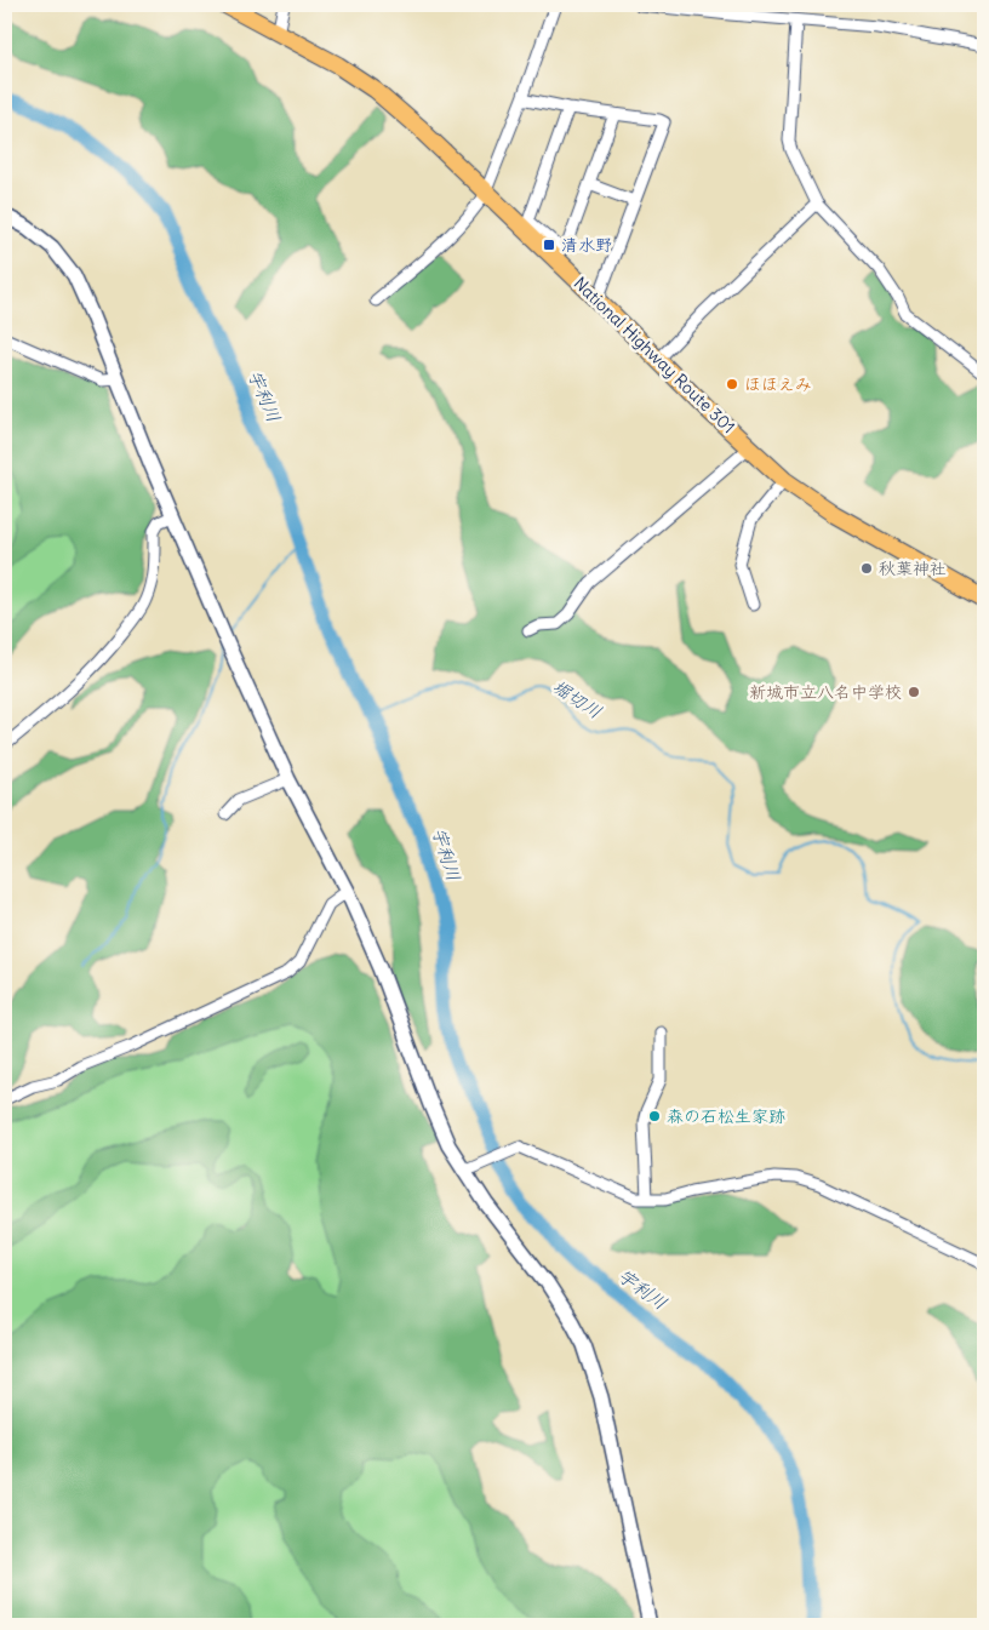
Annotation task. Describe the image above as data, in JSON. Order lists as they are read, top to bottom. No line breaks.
{"streets":{"highway":["National Highway Route 301"]},"water":["宇利川","堀切川"],"places":{"transit":["清水野"],"other":["ほほえみ","秋葉神社","新城市立八名中学校","森の石松生家跡"]}}
